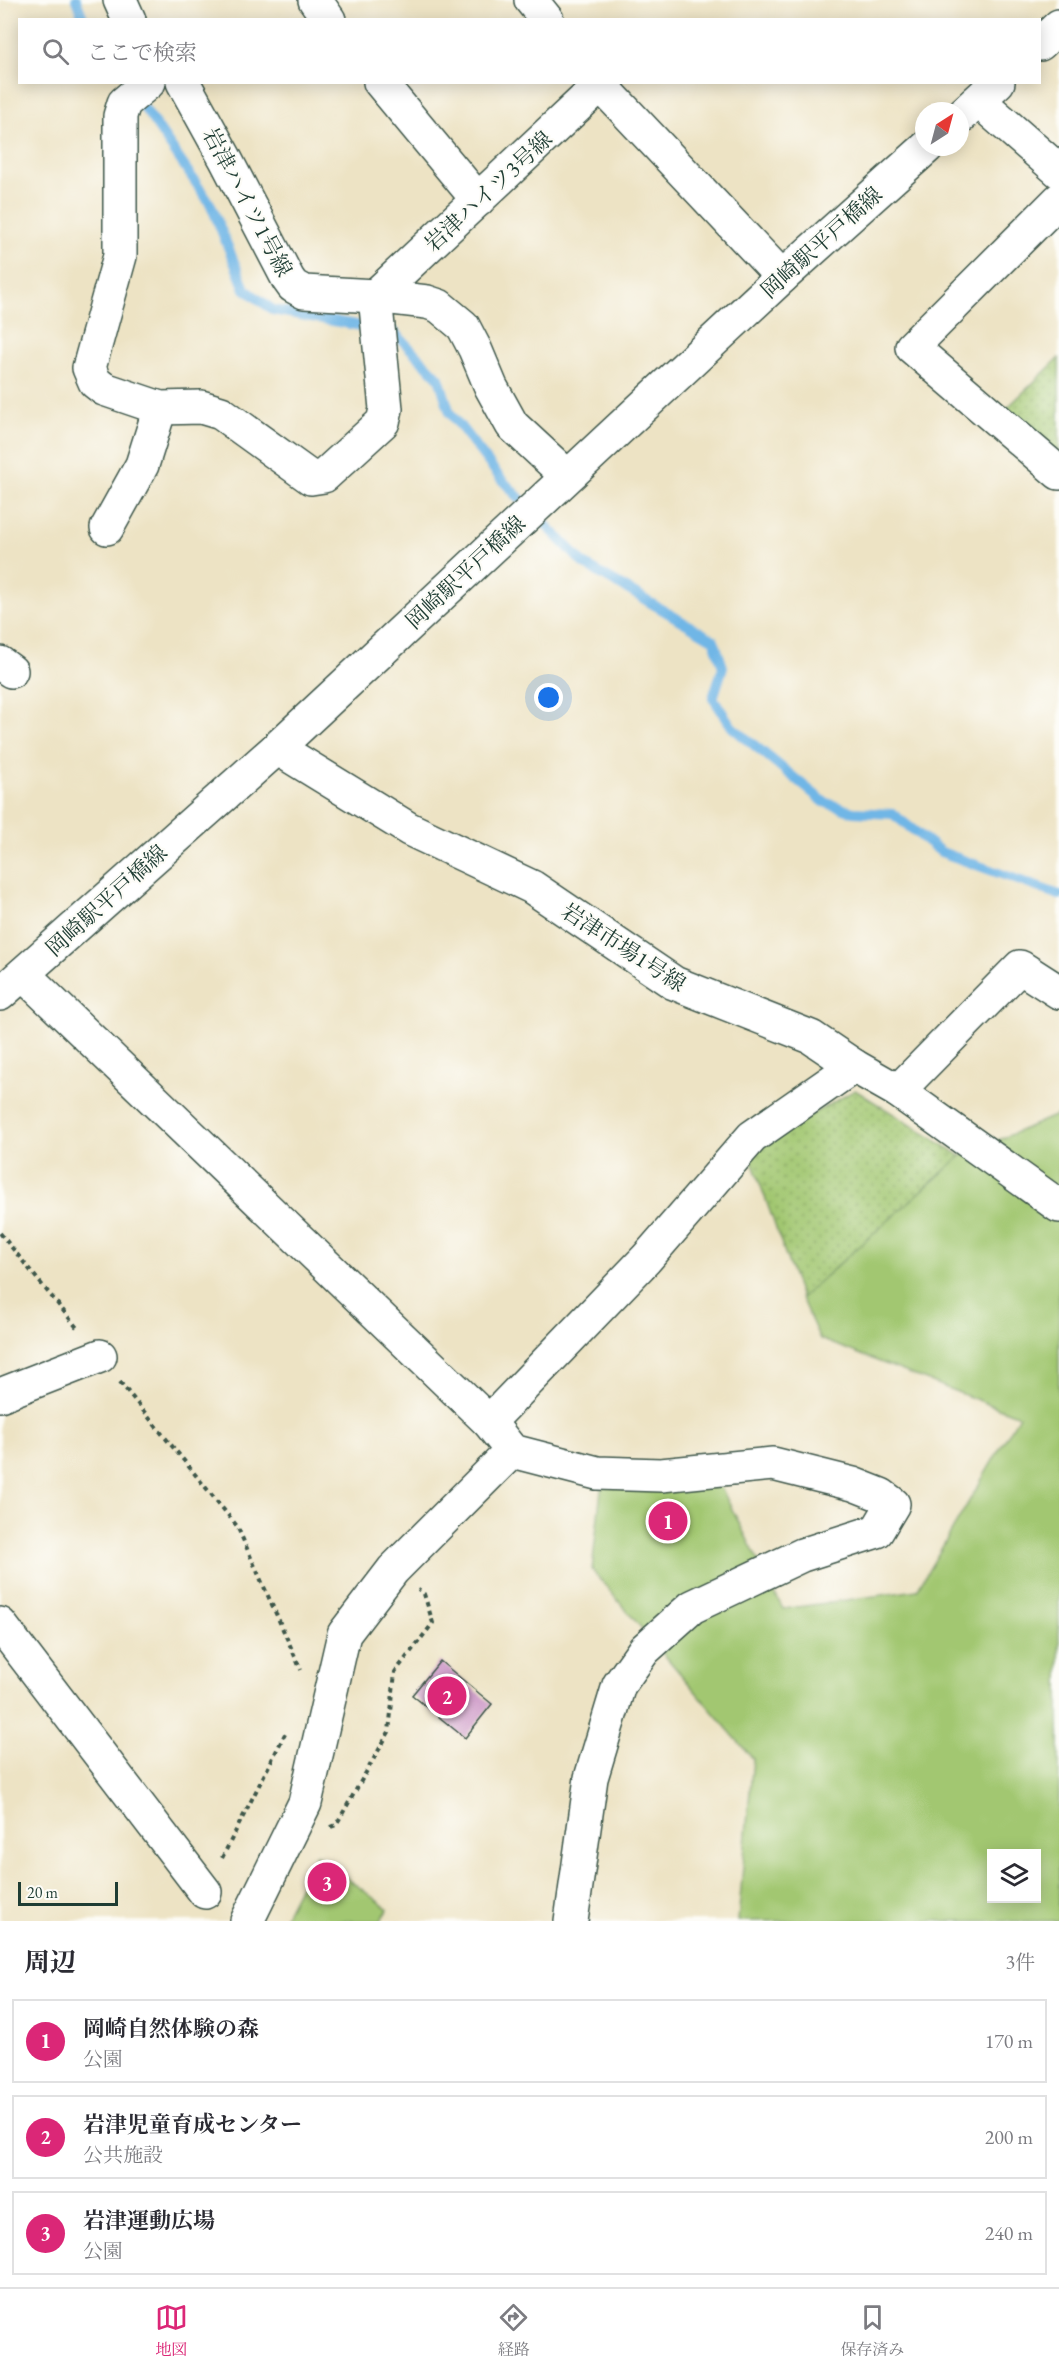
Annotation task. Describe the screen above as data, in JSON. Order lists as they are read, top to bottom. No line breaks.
{"streets":{"street":["岩津ハイツ3号線","岩津ハイツ1号線","岡崎駅平戸橋線","岩津市場1号線"]},"crossings":[["岩津ハイツ3号線","岩津ハイツ1号線"],["岩津ハイツ1号線","岡崎駅平戸橋線"],["岡崎駅平戸橋線","岩津市場1号線"]],"scale_bar":"20 m","north":"top right","page":{"search":"ここで検索","pins":["1","2","3"],"scale":"20 m","heading":["周辺","3件"],"list":[{"mark":"1","name":"岡崎自然体験の森","note":"公園","value":"170 m"},{"mark":"2","name":"岩津児童育成センター","note":"公共施設","value":"200 m"},{"mark":"3","name":"岩津運動広場","note":"公園","value":"240 m"}],"nav":["地図","経路","保存済み"]}}
